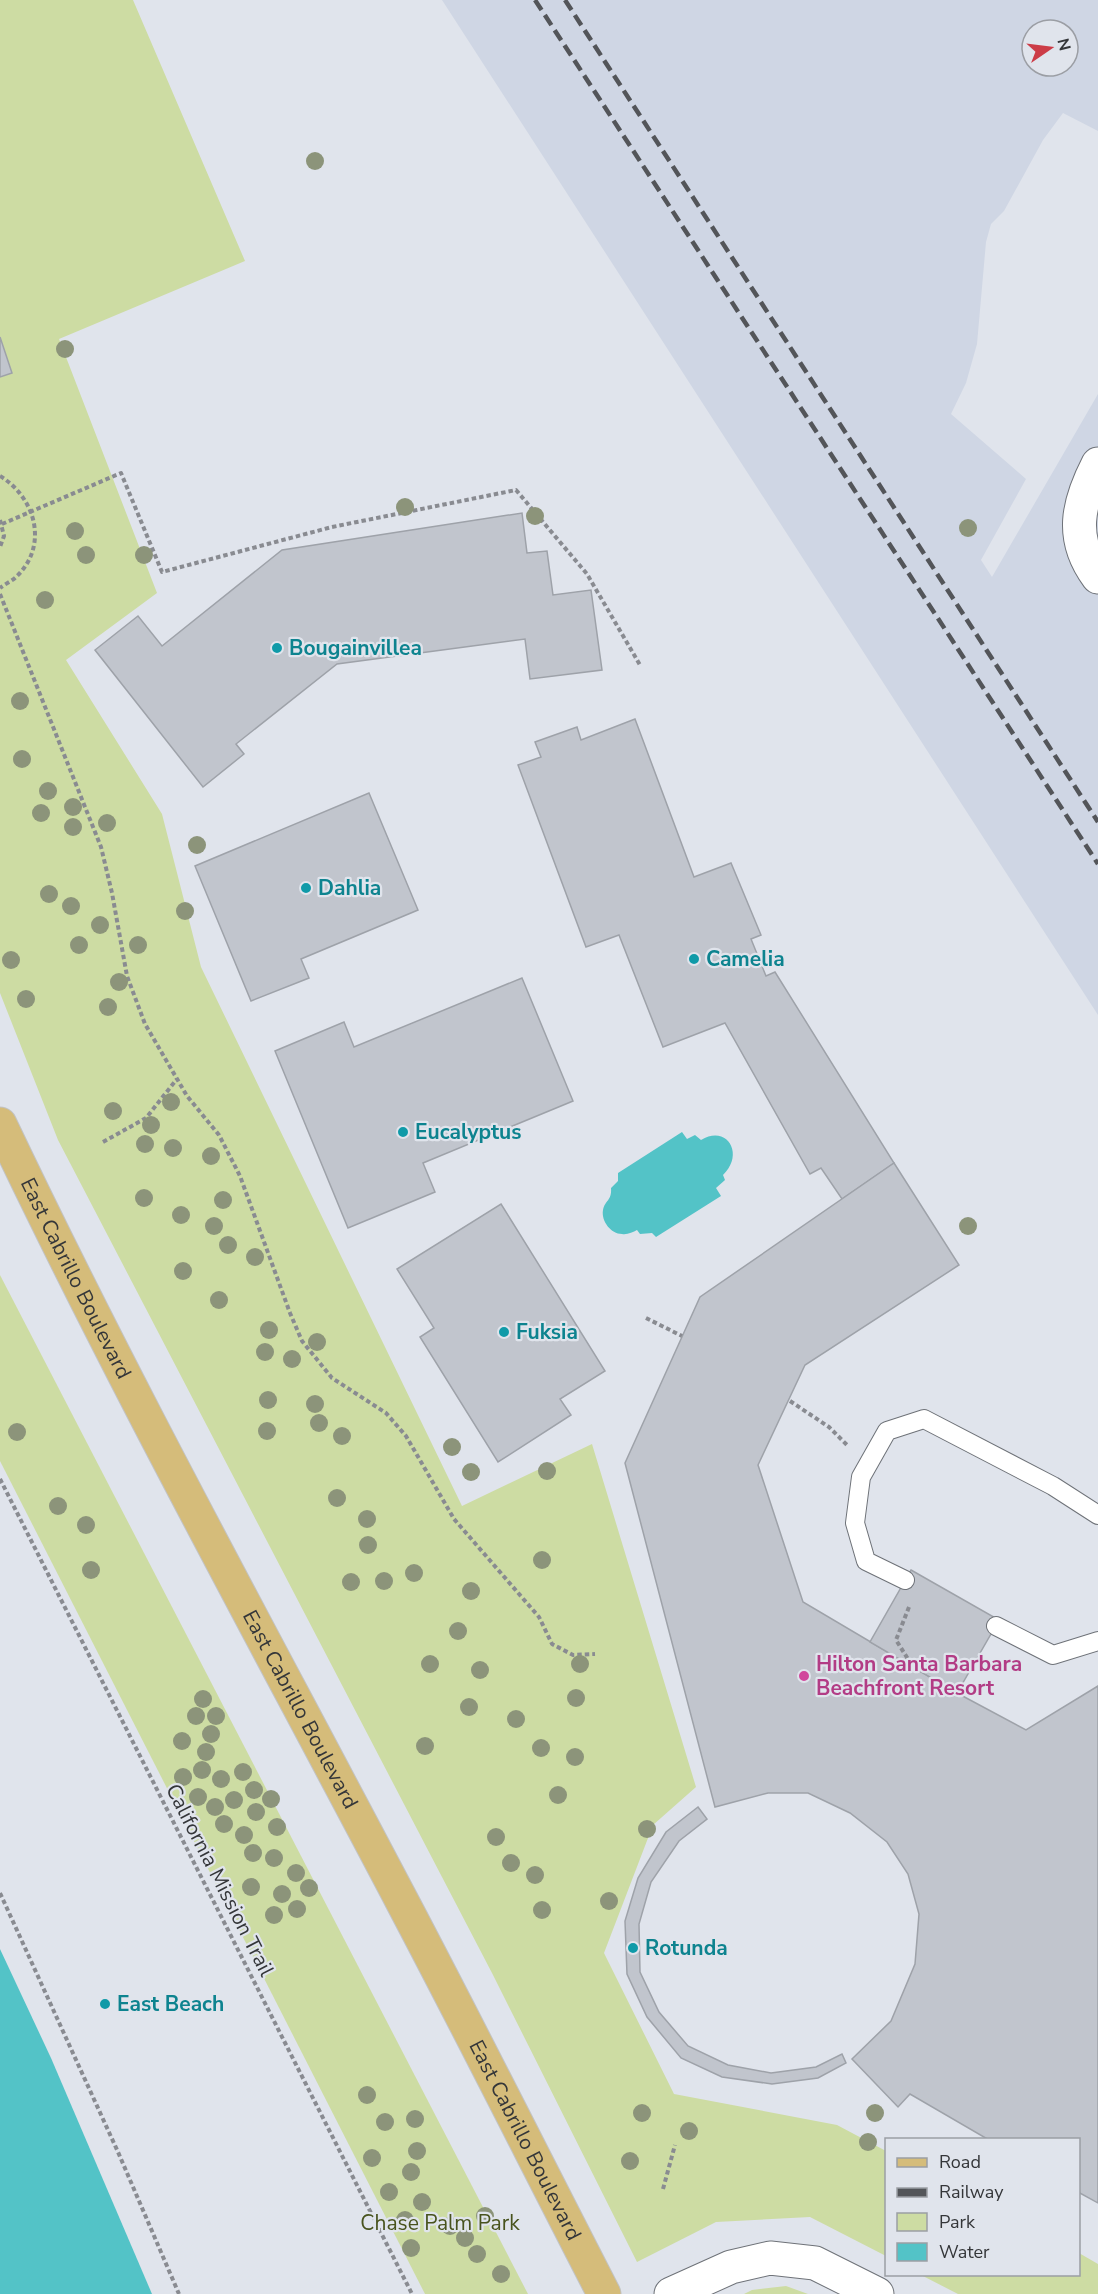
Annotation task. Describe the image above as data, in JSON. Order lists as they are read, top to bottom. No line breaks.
{"streets":{"main road":["East Cabrillo Boulevard"],"path":["California Mission Trail"]},"parks":["Chase Palm Park"],"places":["Bougainvillea","Dahlia","Camelia","Eucalyptus","Fuksia","Hilton Santa Barbara Beachfront Resort","Rotunda","East Beach"],"legend":["Road","Railway","Park","Water"],"north":"right"}
